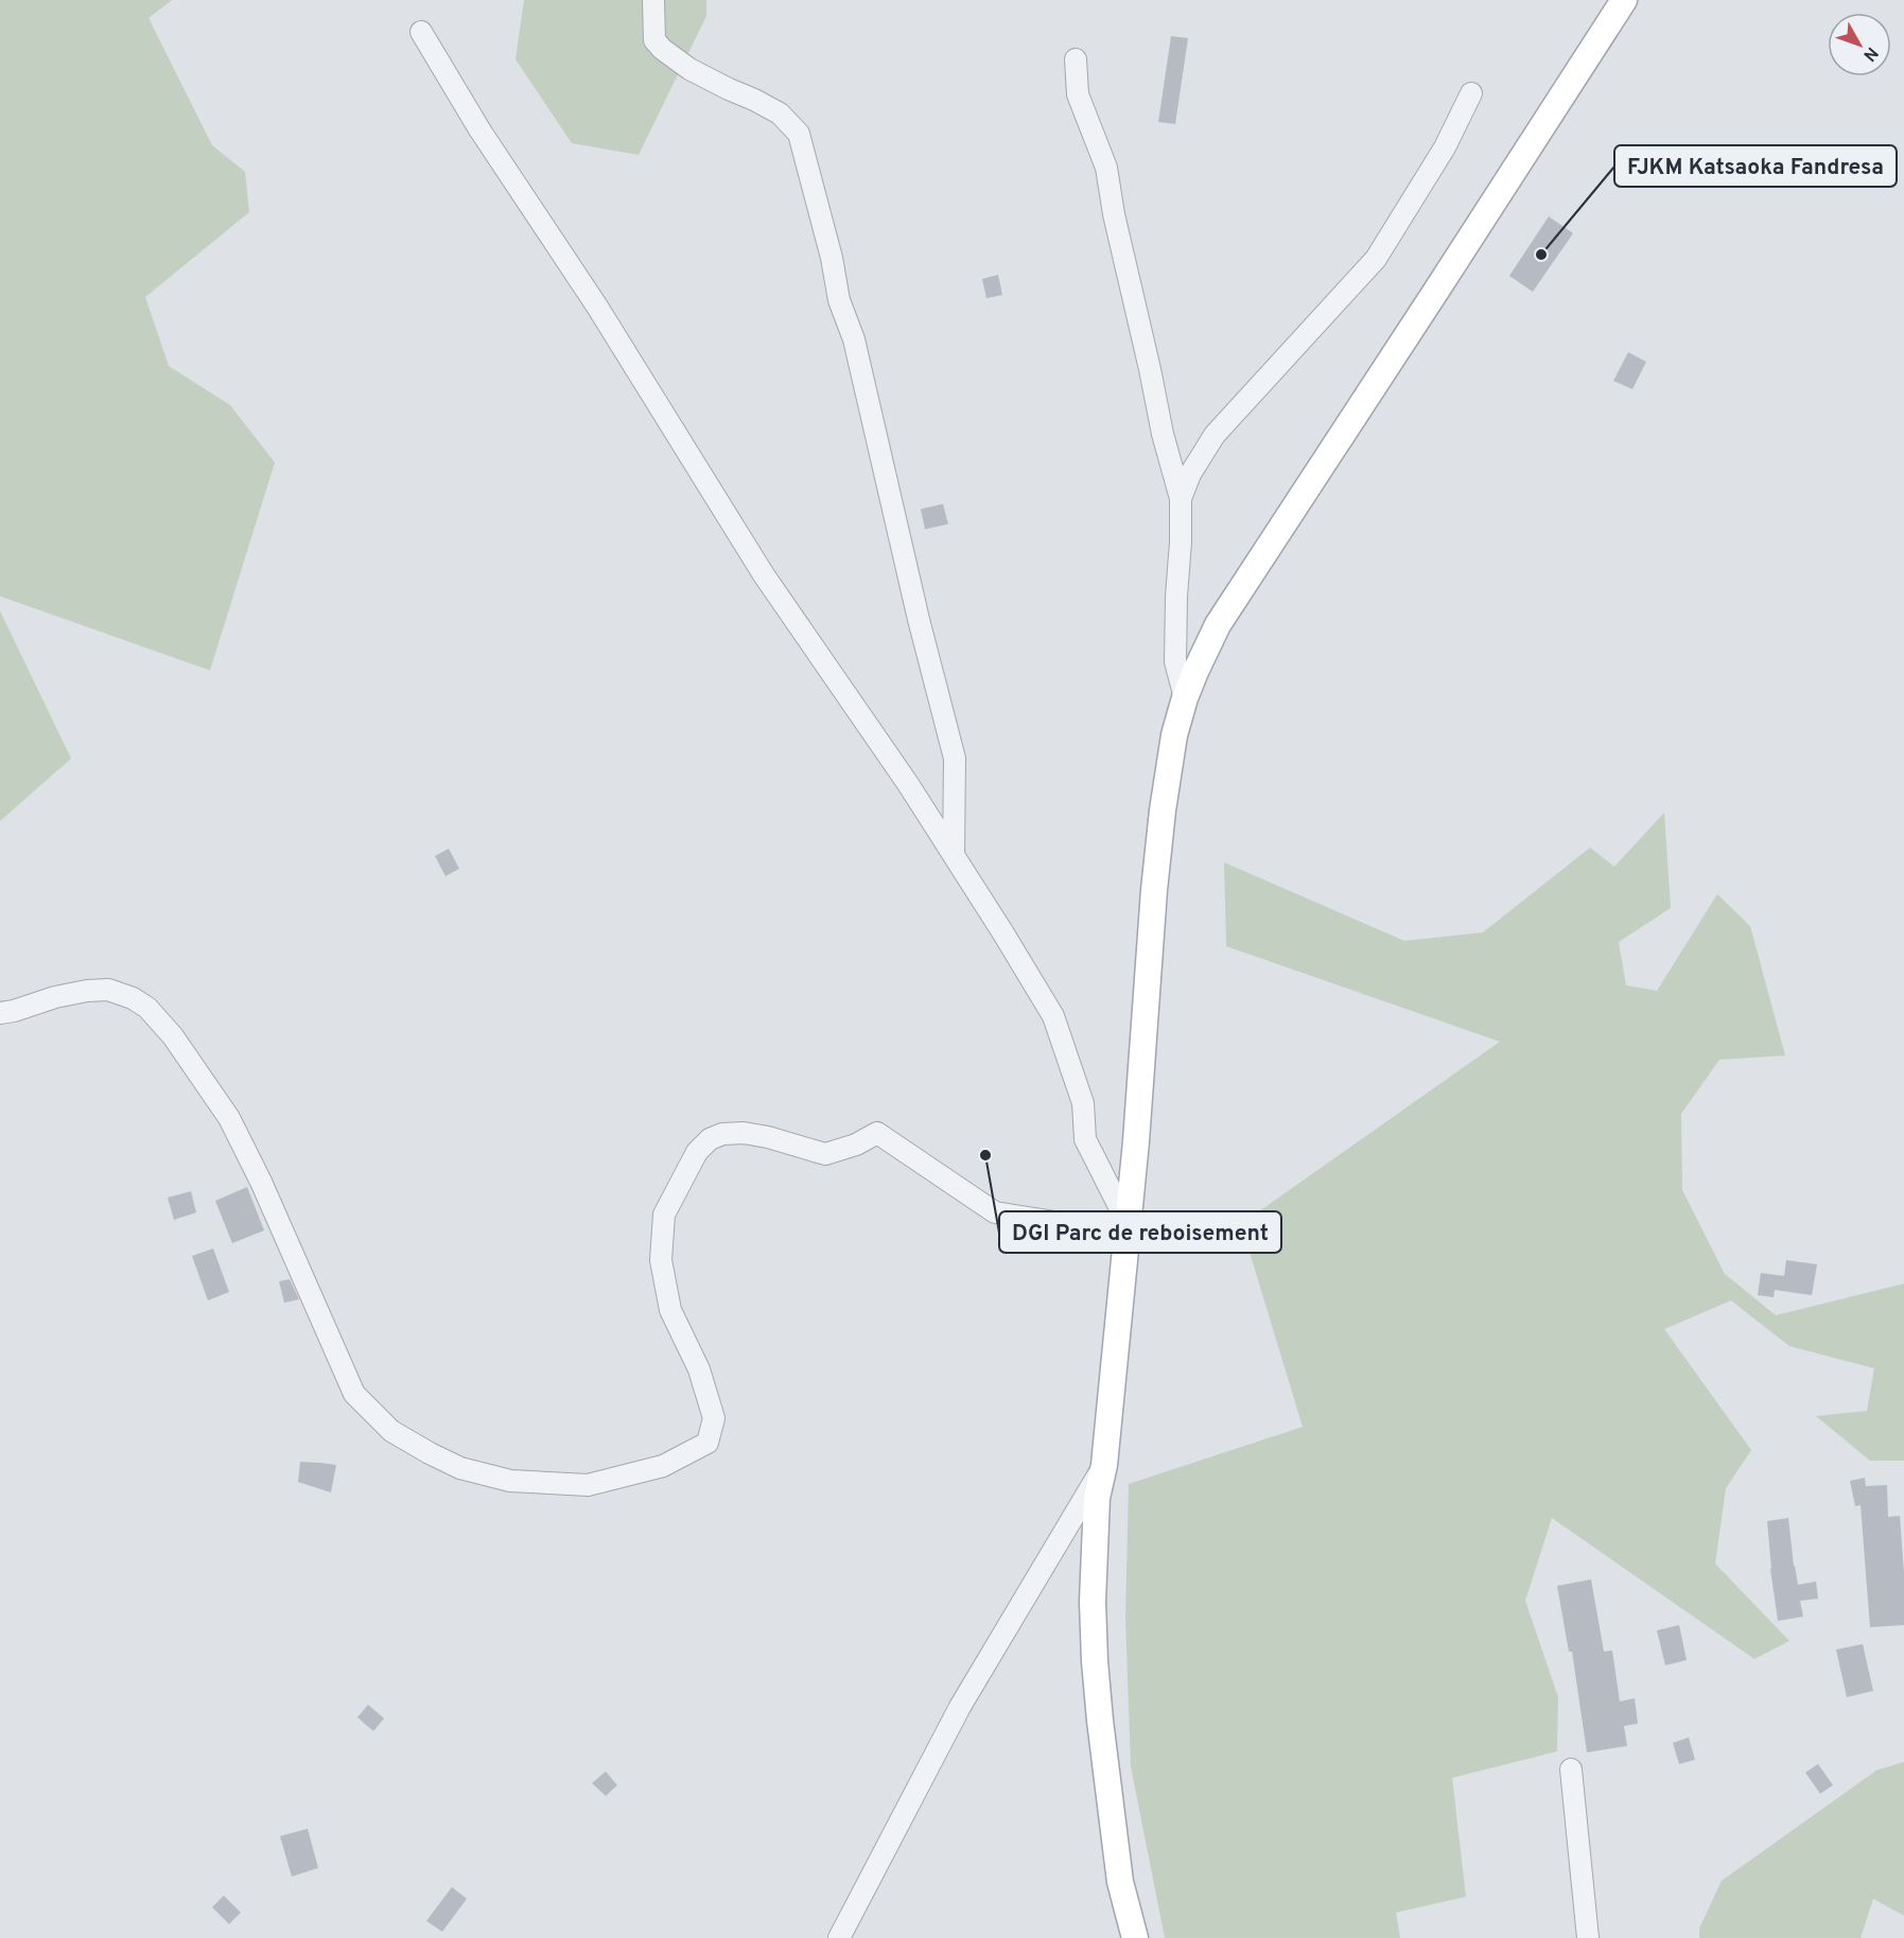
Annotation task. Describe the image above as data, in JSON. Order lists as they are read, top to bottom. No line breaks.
{"places":["FJKM Katsaoka Fandresa","DGI Parc de reboisement"],"north":"bottom right"}
